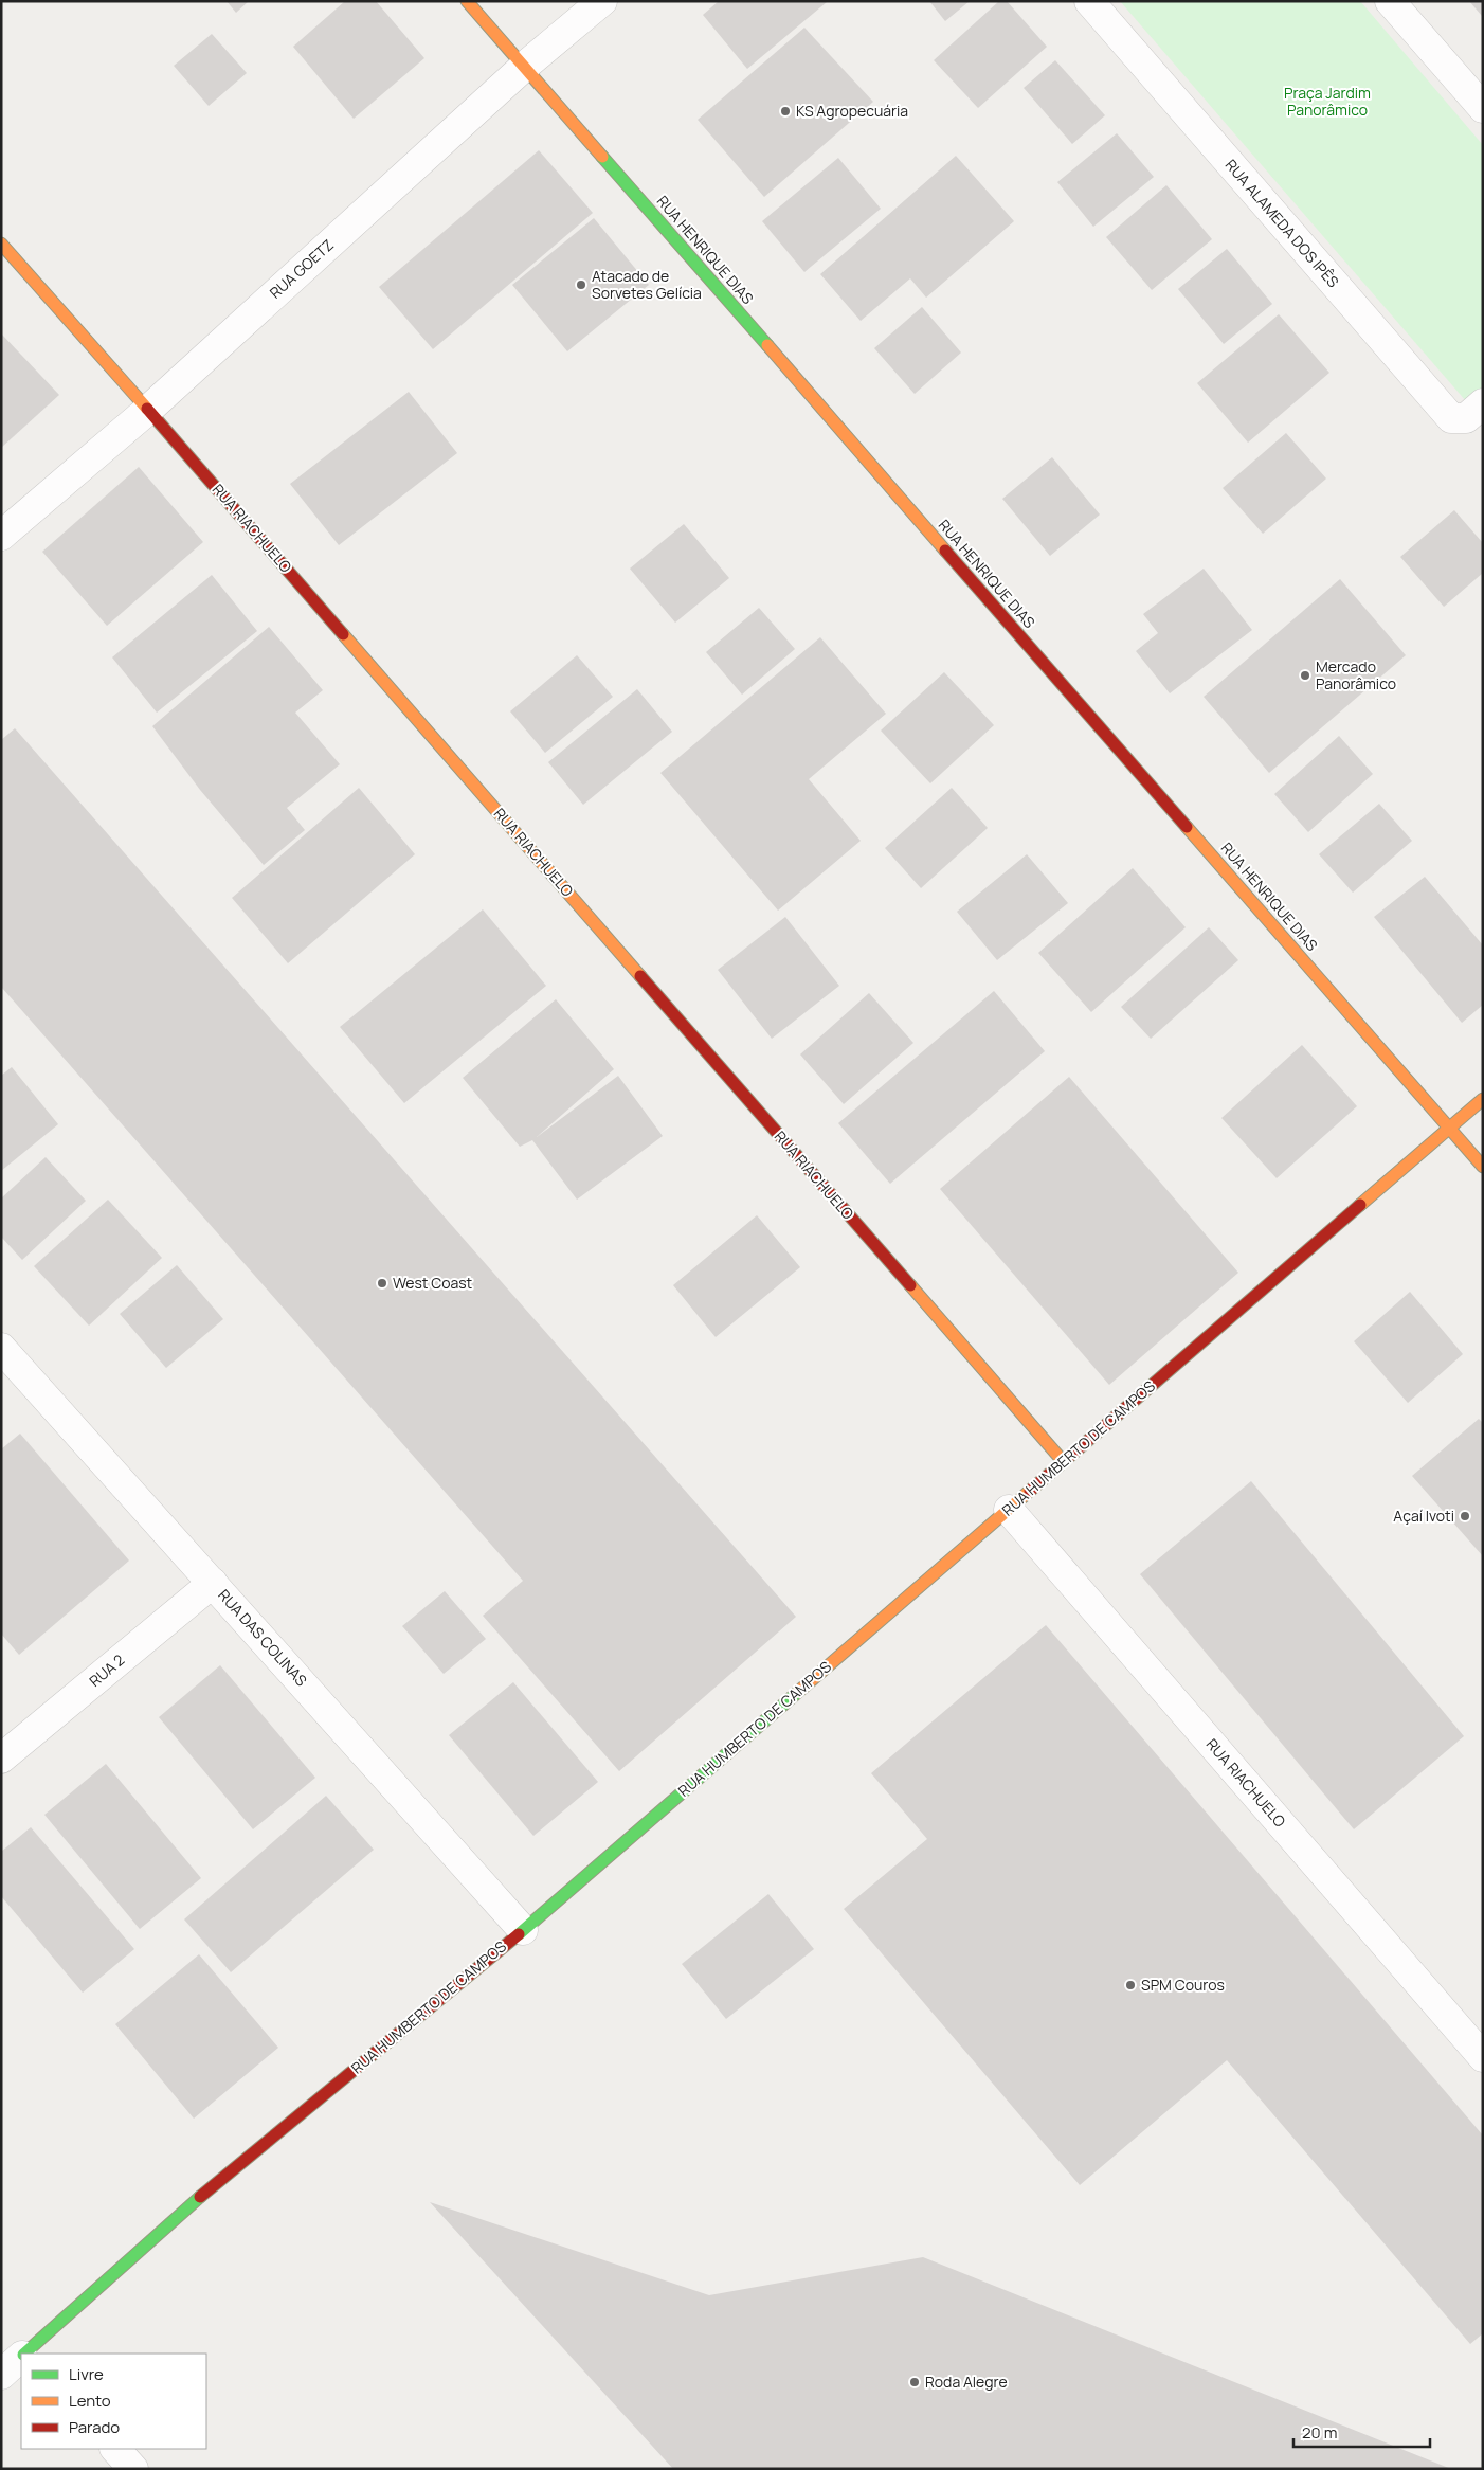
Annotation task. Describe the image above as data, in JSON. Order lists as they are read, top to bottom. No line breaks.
{"streets":{"street":["RUA ALAMEDA DOS IPÊS","RUA HENRIQUE DIAS","RUA GOETZ","RUA RIACHUELO","RUA HUMBERTO DE CAMPOS","RUA DAS COLINAS","RUA 2"]},"crossings":[["RUA HENRIQUE DIAS","RUA GOETZ"],["RUA HENRIQUE DIAS","RUA HUMBERTO DE CAMPOS"],["RUA GOETZ","RUA RIACHUELO"],["RUA RIACHUELO","RUA HUMBERTO DE CAMPOS"],["RUA HUMBERTO DE CAMPOS","RUA DAS COLINAS"],["RUA DAS COLINAS","RUA 2"]],"parks":["Praça Jardim Panorâmico"],"places":["KS Agropecuária","Atacado de Sorvetes Gelícia","Mercado Panorâmico","West Coast","Açaí Ivoti","SPM Couros","Roda Alegre"],"legend":["Livre","Lento","Parado"],"scale_bar":"20 m"}
